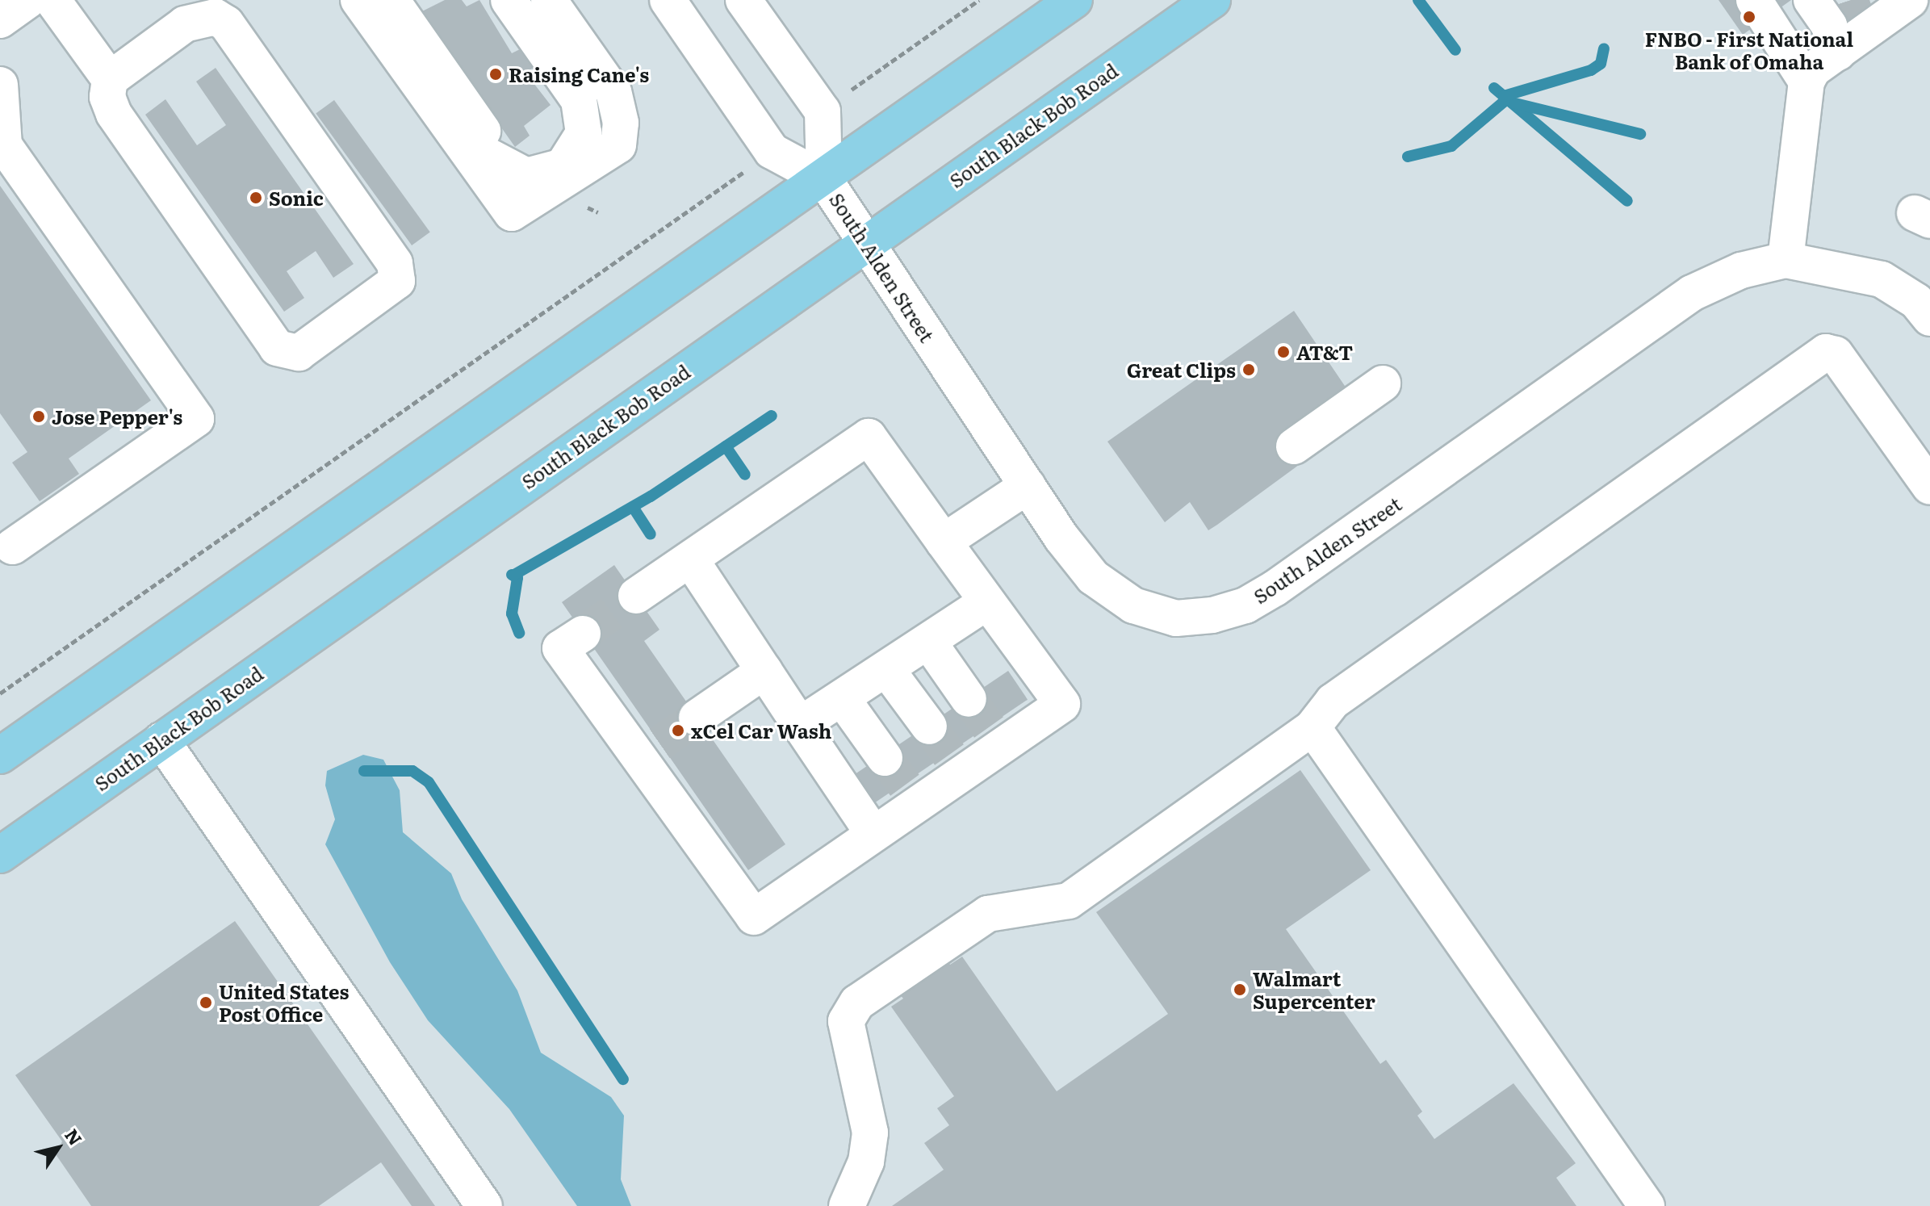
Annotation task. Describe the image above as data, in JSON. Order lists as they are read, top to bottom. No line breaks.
{"streets":{"main road":["South Black Bob Road"],"street":["South Alden Street"]},"crossings":[["South Black Bob Road","South Alden Street"]],"places":["FNBO - First National Bank of Omaha","Raising Cane's","Sonic","AT&T","Great Clips","Jose Pepper's","xCel Car Wash","Walmart Supercenter","United States Post Office"],"north":"top right"}
